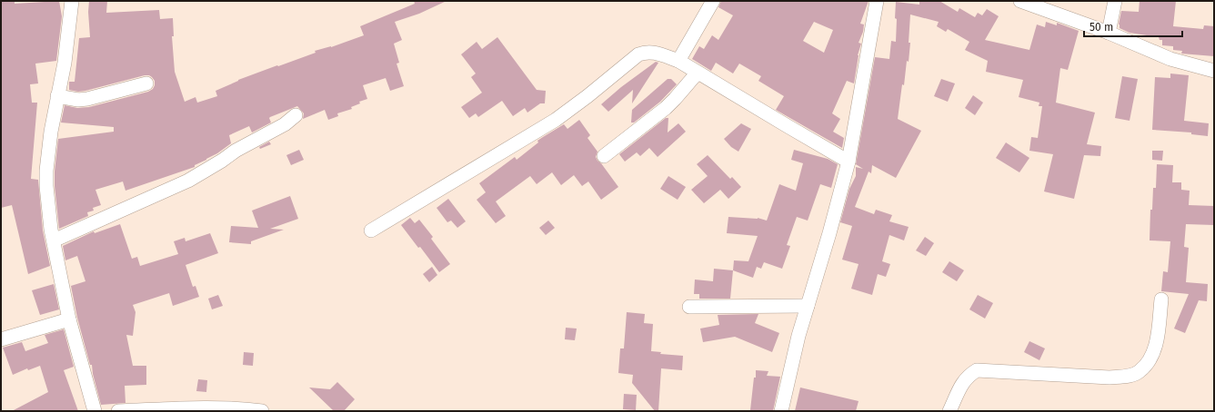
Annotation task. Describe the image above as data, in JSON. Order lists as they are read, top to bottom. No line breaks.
{"scale_bar":"50 m"}
